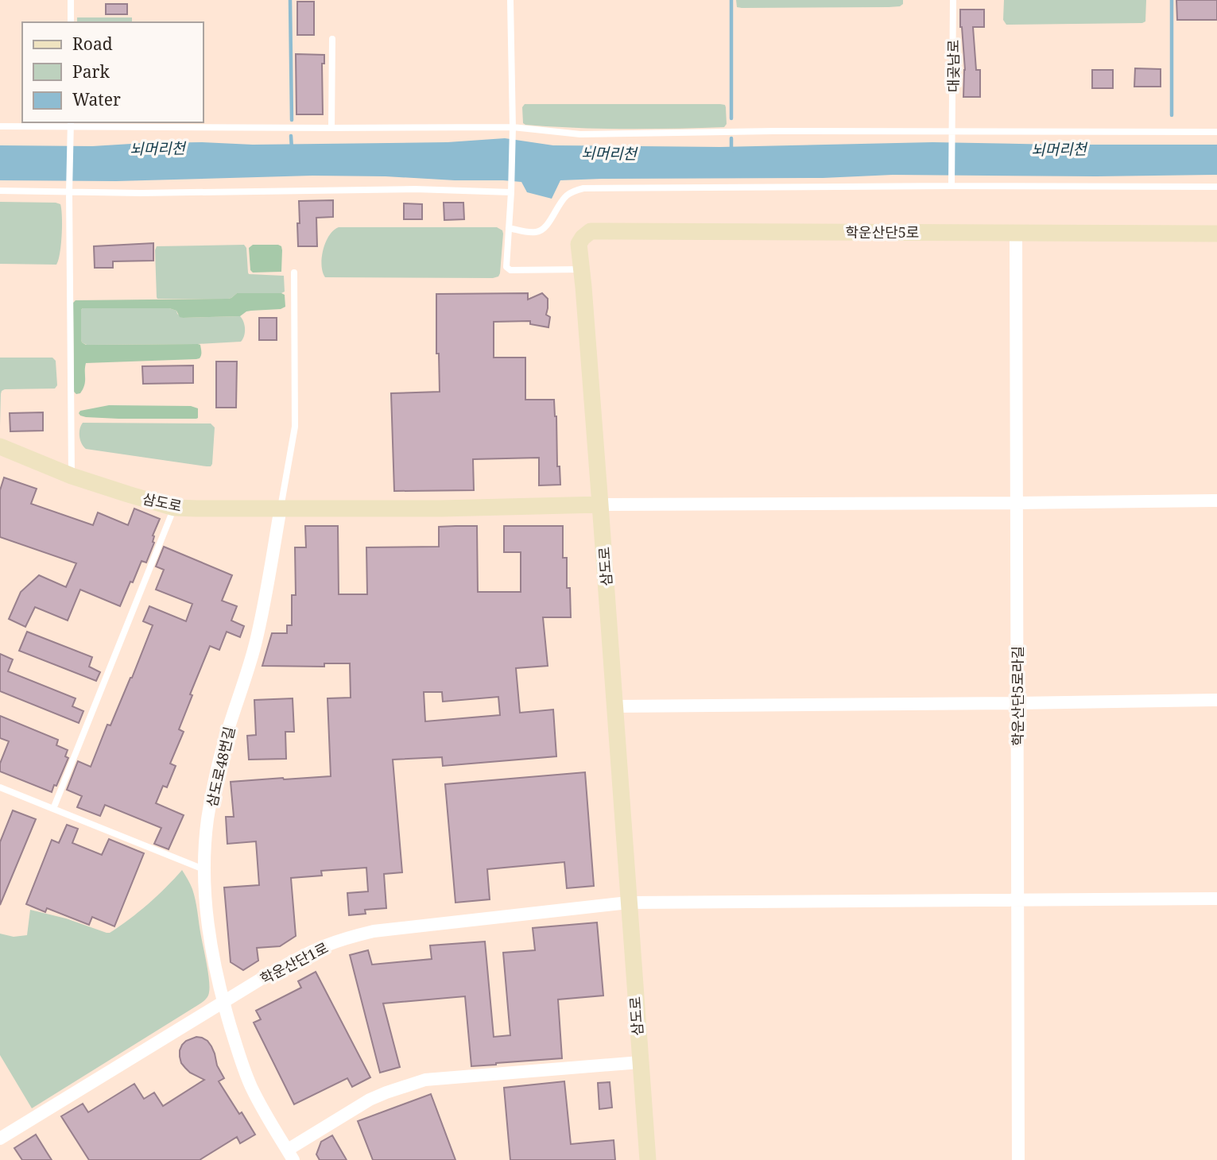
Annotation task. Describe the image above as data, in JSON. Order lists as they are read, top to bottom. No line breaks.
{"streets":{"street":["학운산단5로","삼도로","학운산단5로라길","삼도로48번길","학운산단1로"],"lane":["대곶남로"]},"crossings":[["학운산단5로","삼도로"],["학운산단5로","학운산단5로라길"],["삼도로","삼도로48번길"],["삼도로","학운산단1로"],["학운산단5로라길","학운산단1로"],["삼도로48번길","학운산단1로"]],"water":["뇌머리천"],"legend":["Road","Park","Water"]}
